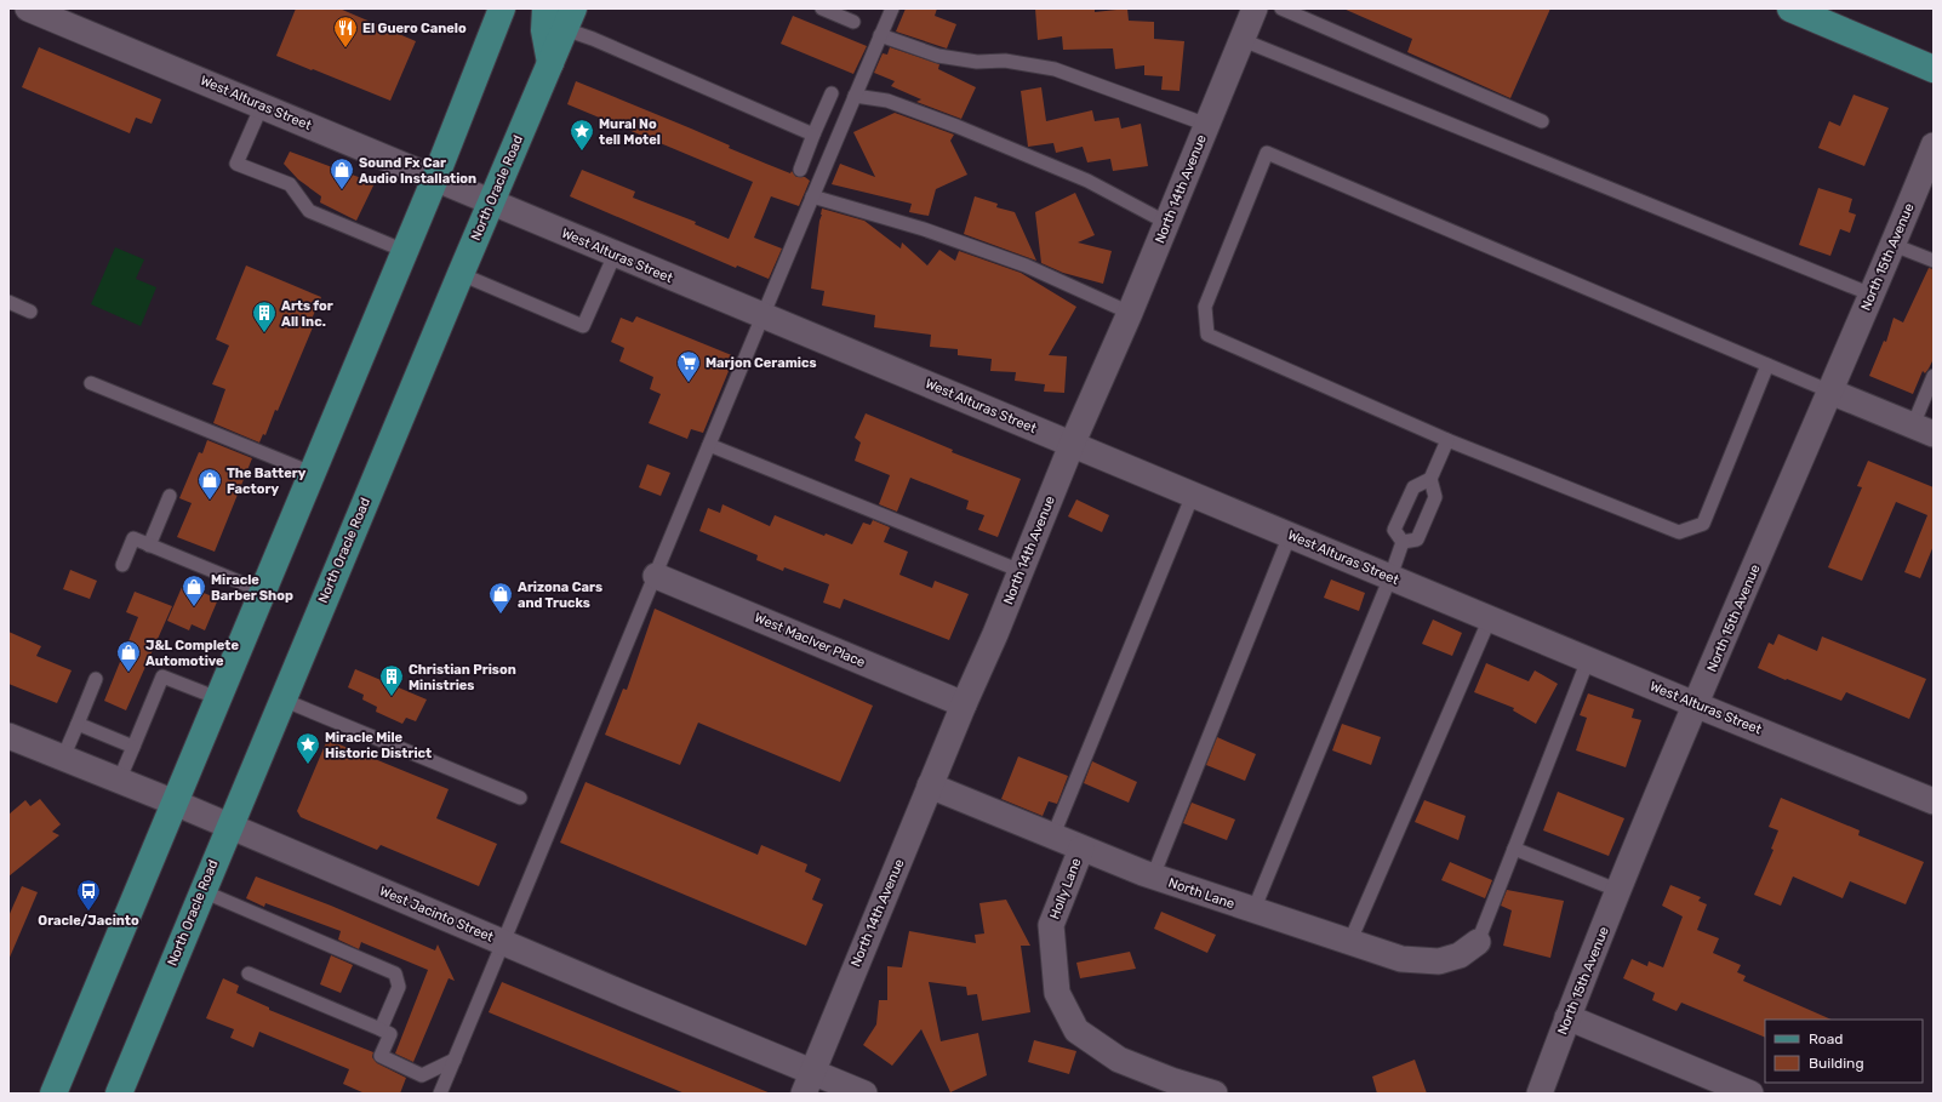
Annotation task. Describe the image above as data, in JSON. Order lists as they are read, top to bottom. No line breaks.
{"streets":{"main road":["North Oracle Road"],"street":["West Alturas Street","North 14th Avenue","North 15th Avenue","West MacIver Place","Holly Lane","North Lane","West Jacinto Street"]},"crossings":[["West Alturas Street","North Oracle Road"],["West Alturas Street","North 14th Avenue"],["West Alturas Street","North 15th Avenue"],["North Oracle Road","West Jacinto Street"],["North 14th Avenue","West MacIver Place"],["North 14th Avenue","North Lane"],["North 14th Avenue","West Jacinto Street"],["Holly Lane","North Lane"]],"places":{"restaurant":["El Guero Canelo"],"place":["Mural No tell Motel","Miracle Mile Historic District"],"shop":["Sound Fx Car Audio Installation","The Battery Factory","Miracle Barber Shop","Arizona Cars and Trucks","J&L Complete Automotive"],"building":["Arts for All Inc.","Christian Prison Ministries"],"supermarket":["Marjon Ceramics"],"bus stop":["Oracle/Jacinto"]},"legend":["Road","Building"]}
